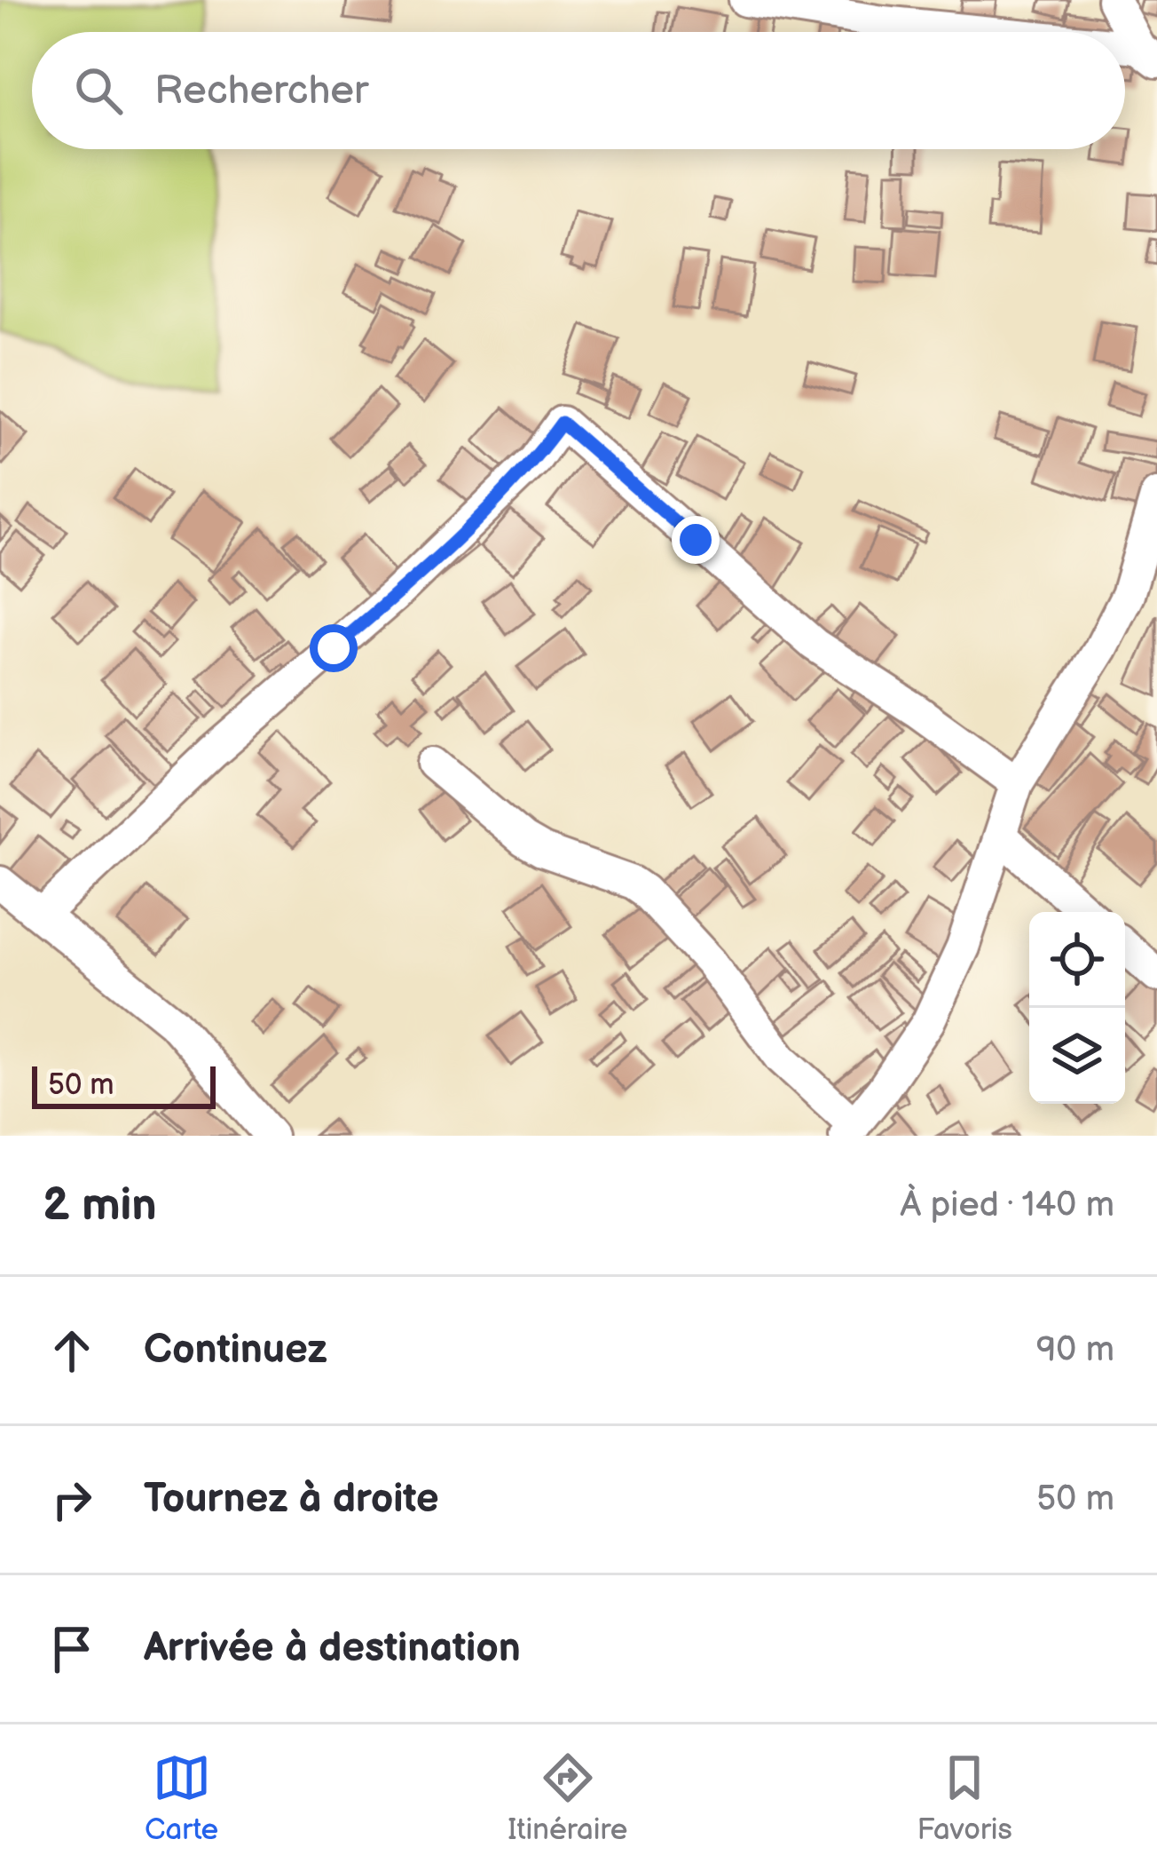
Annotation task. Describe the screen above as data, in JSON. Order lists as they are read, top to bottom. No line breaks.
{"scale_bar":"50 m","page":{"search":"Rechercher","scale":"50 m","heading":["2 min","À pied · 140 m"],"list":[["Continuez","90 m"],["Tournez à droite","50 m"],"Arrivée à destination"],"nav":["Carte","Itinéraire","Favoris"]}}
